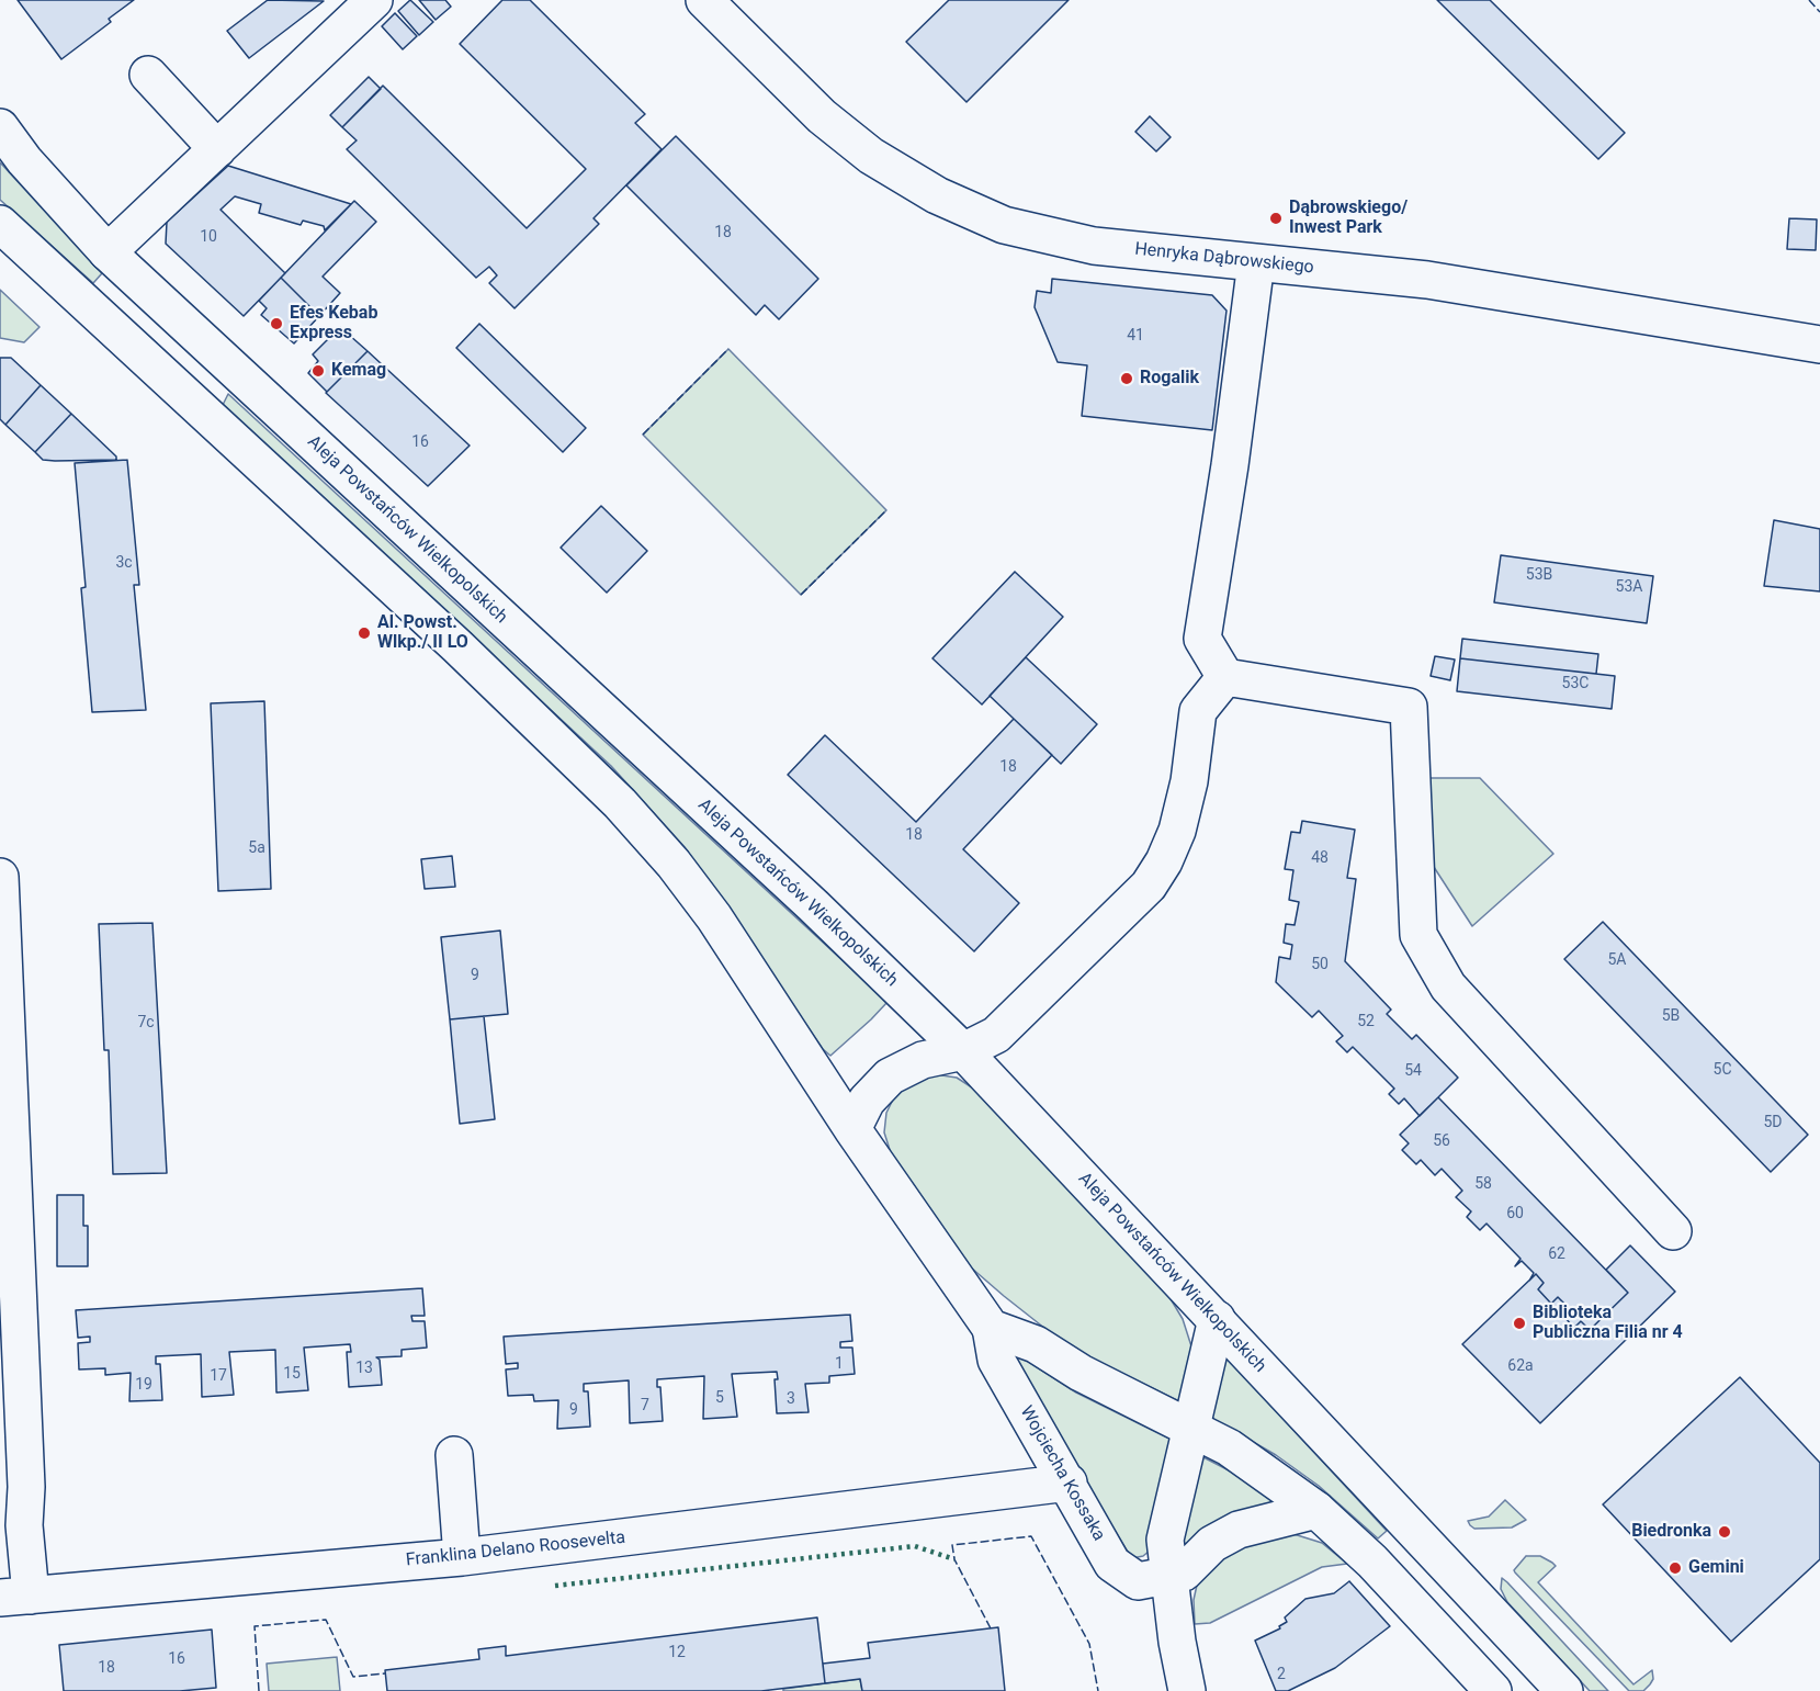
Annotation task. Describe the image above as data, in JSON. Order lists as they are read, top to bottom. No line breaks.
{"streets":{"street":["Henryka Dąbrowskiego","Aleja Powstańców Wielkopolskich","Wojciecha Kossaka","Franklina Delano Roosevelta"]},"crossings":[["Wojciecha Kossaka","Franklina Delano Roosevelta"]],"places":["Dąbrowskiego/ Inwest Park","Efes Kebab Express","Kemag","Rogalik","Al. Powst. Wlkp./ II LO","Biblioteka Publiczna Filia nr 4","Biedronka","Gemini"],"house_numbers":["18","10","41","16","3c","53B","53A","53C","18","18","5a","48","5A","50","9","5B","52","7c","5C","54","5D","56","58","60","62","1","62a","13","15","17","19","5","3","7","9","12","16","18","2"]}
